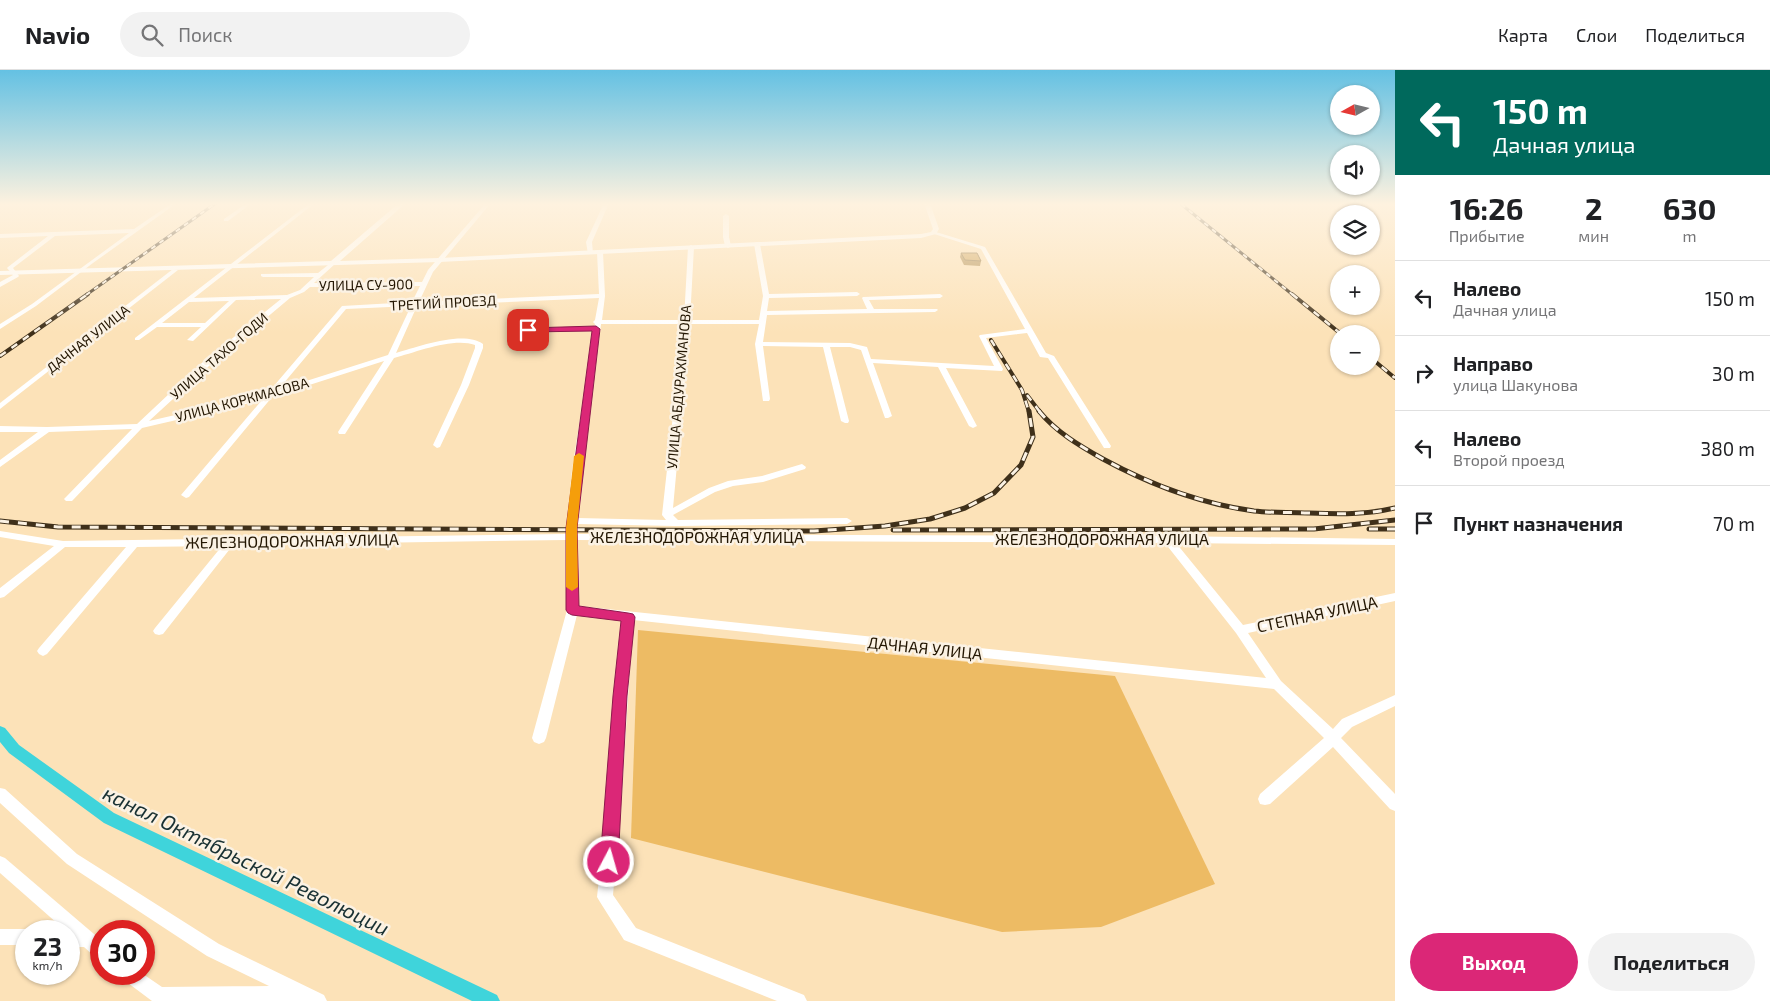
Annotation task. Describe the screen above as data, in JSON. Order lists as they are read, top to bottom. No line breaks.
{"streets":{"street":["УЛИЦА СУ-900","ТРЕТИЙ ПРОЕЗД","ДАЧНАЯ УЛИЦА","УЛИЦА ТАХО-ГОДИ","УЛИЦА АБДУРАХМАНОВА","УЛИЦА КОРКМАСОВА","ЖЕЛЕЗНОДОРОЖНАЯ УЛИЦА","СТЕПНАЯ УЛИЦА"]},"crossings":[["УЛИЦА СУ-900","УЛИЦА ТАХО-ГОДИ"],["ТРЕТИЙ ПРОЕЗД","УЛИЦА КОРКМАСОВА"],["УЛИЦА ТАХО-ГОДИ","УЛИЦА КОРКМАСОВА"]],"water":["канал Октябрьской Революции"],"north":"left","page":{"header":"Navio","search":"Поиск","nav":["Карта","Слои","Поделиться"],"turn":["150 m","Дачная улица"],"map_buttons":["+","−"],"eta":["16:26","Прибытие","2","мин","630","m"],"list":[{"name":"Налево","note":"Дачная улица","value":"150 m"},{"name":"Направо","note":"улица Шакунова","value":"30 m"},{"name":"Налево","note":"Второй проезд","value":"380 m"},{"name":"Пункт назначения","value":"70 m"}],"speed":"23 km/h","limit":"30","buttons":["Выход","Поделиться"]}}
